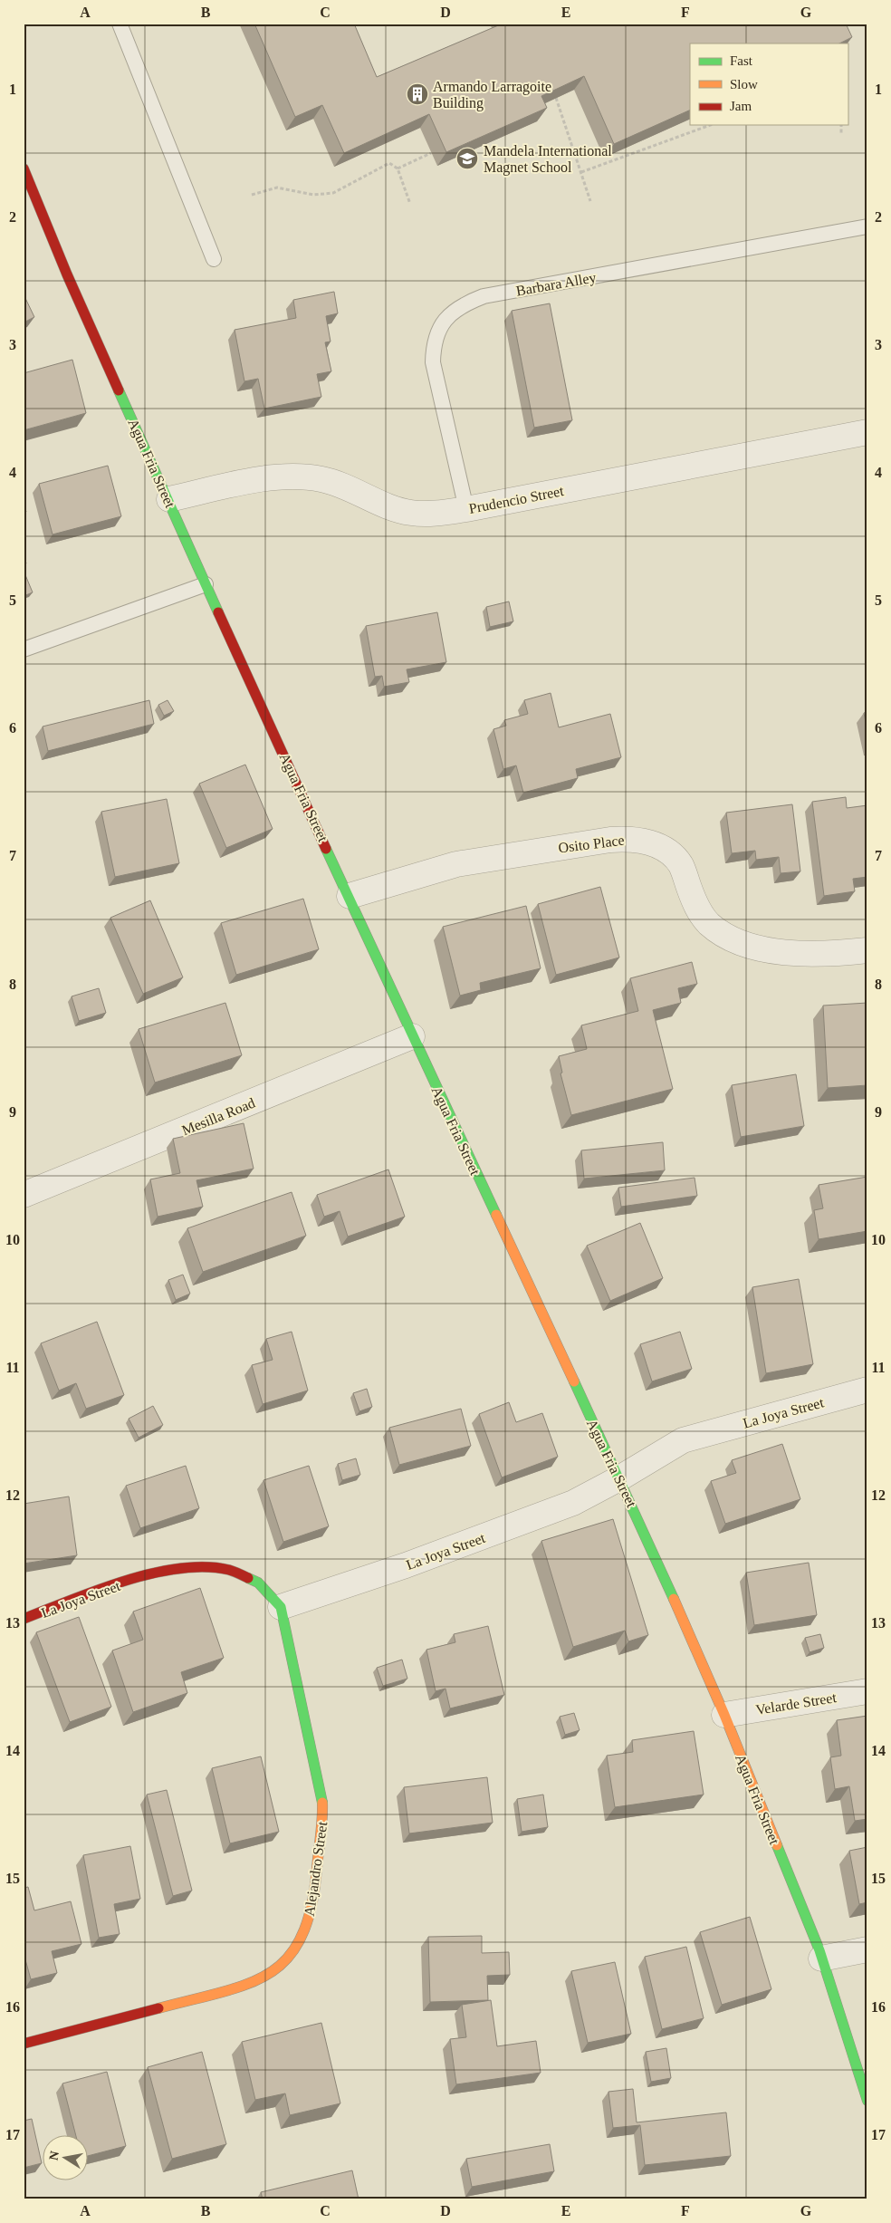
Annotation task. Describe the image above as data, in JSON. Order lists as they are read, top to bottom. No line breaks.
{"streets":{"street":["Agua Fria Street","Prudencio Street","Osito Place","Mesilla Road","La Joya Street","Velarde Street","Alejandro Street"],"lane":["Barbara Alley"]},"crossings":[["Barbara Alley","Prudencio Street"],["Agua Fria Street","Prudencio Street"],["Agua Fria Street","Osito Place"],["Agua Fria Street","Mesilla Road"],["Agua Fria Street","La Joya Street"],["Agua Fria Street","Velarde Street"],["La Joya Street","Alejandro Street"]],"places":{"building":["Armando Larragoite Building"],"school or university":["Mandela International Magnet School"]},"legend":["Fast","Slow","Jam"],"north":"left","grid":{"columns":["A","B","C","D","E","F","G"],"rows":["1","2","3","4","5","6","7","8","9","10","11","12","13","14","15","16","17"]}}
